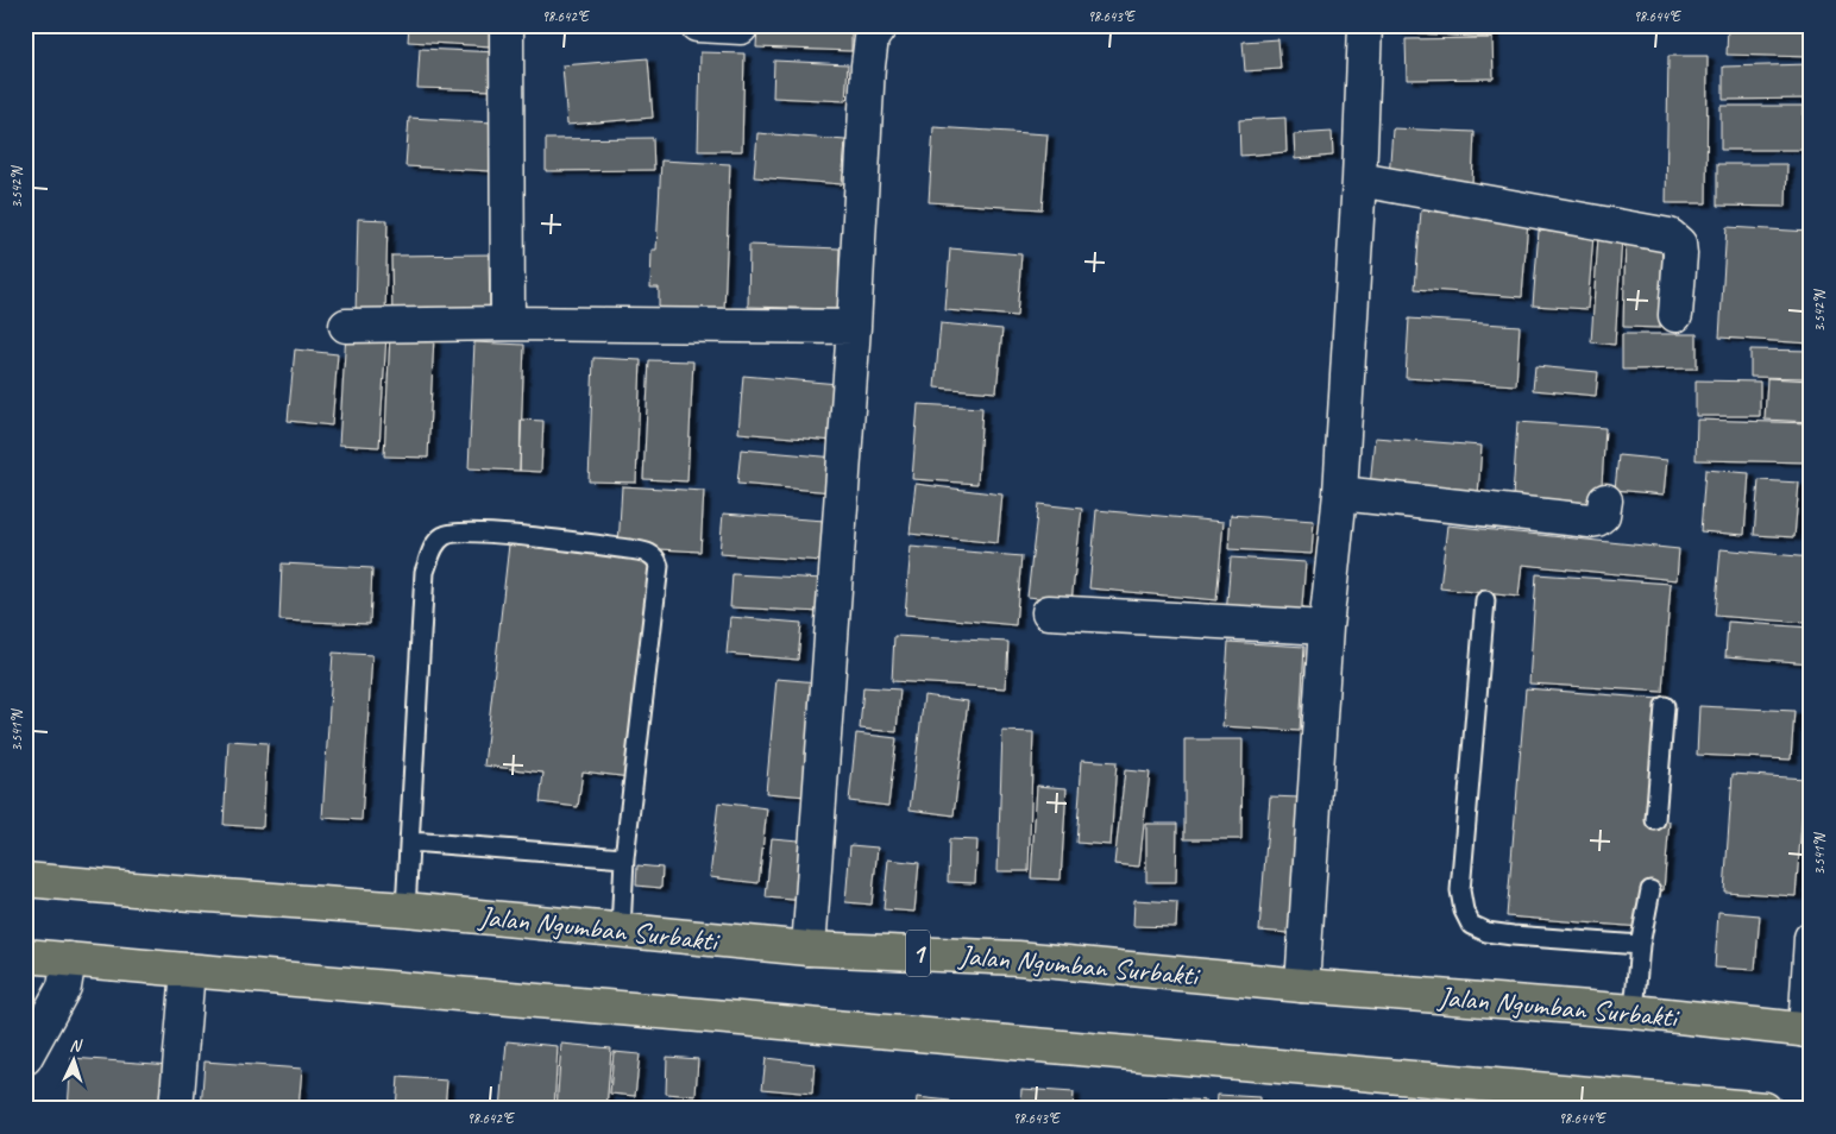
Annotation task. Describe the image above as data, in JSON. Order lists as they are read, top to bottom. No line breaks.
{"streets":{"highway":["Jalan Ngumban Surbakti","1"]},"north":"top","coordinates":["98.642°E","98.643°E","98.644°E","3.542°N","3.541°N"]}
